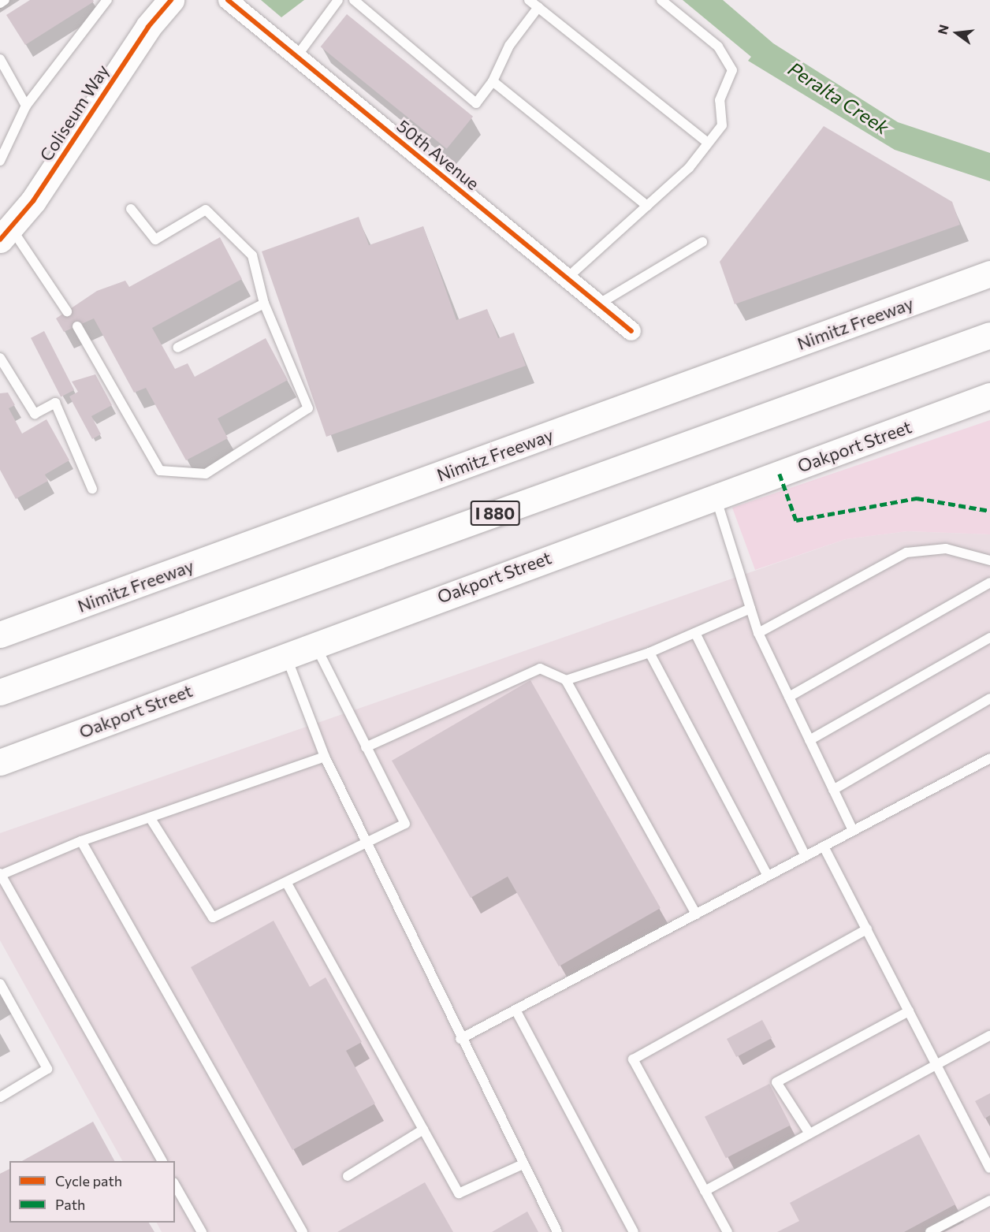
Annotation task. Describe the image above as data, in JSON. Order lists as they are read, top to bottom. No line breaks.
{"streets":{"main road":["Coliseum Way","Nimitz Freeway","Oakport Street","I 880"],"street":["50th Avenue"]},"water":["Peralta Creek"],"legend":["Cycle path","Path"],"north":"left"}
